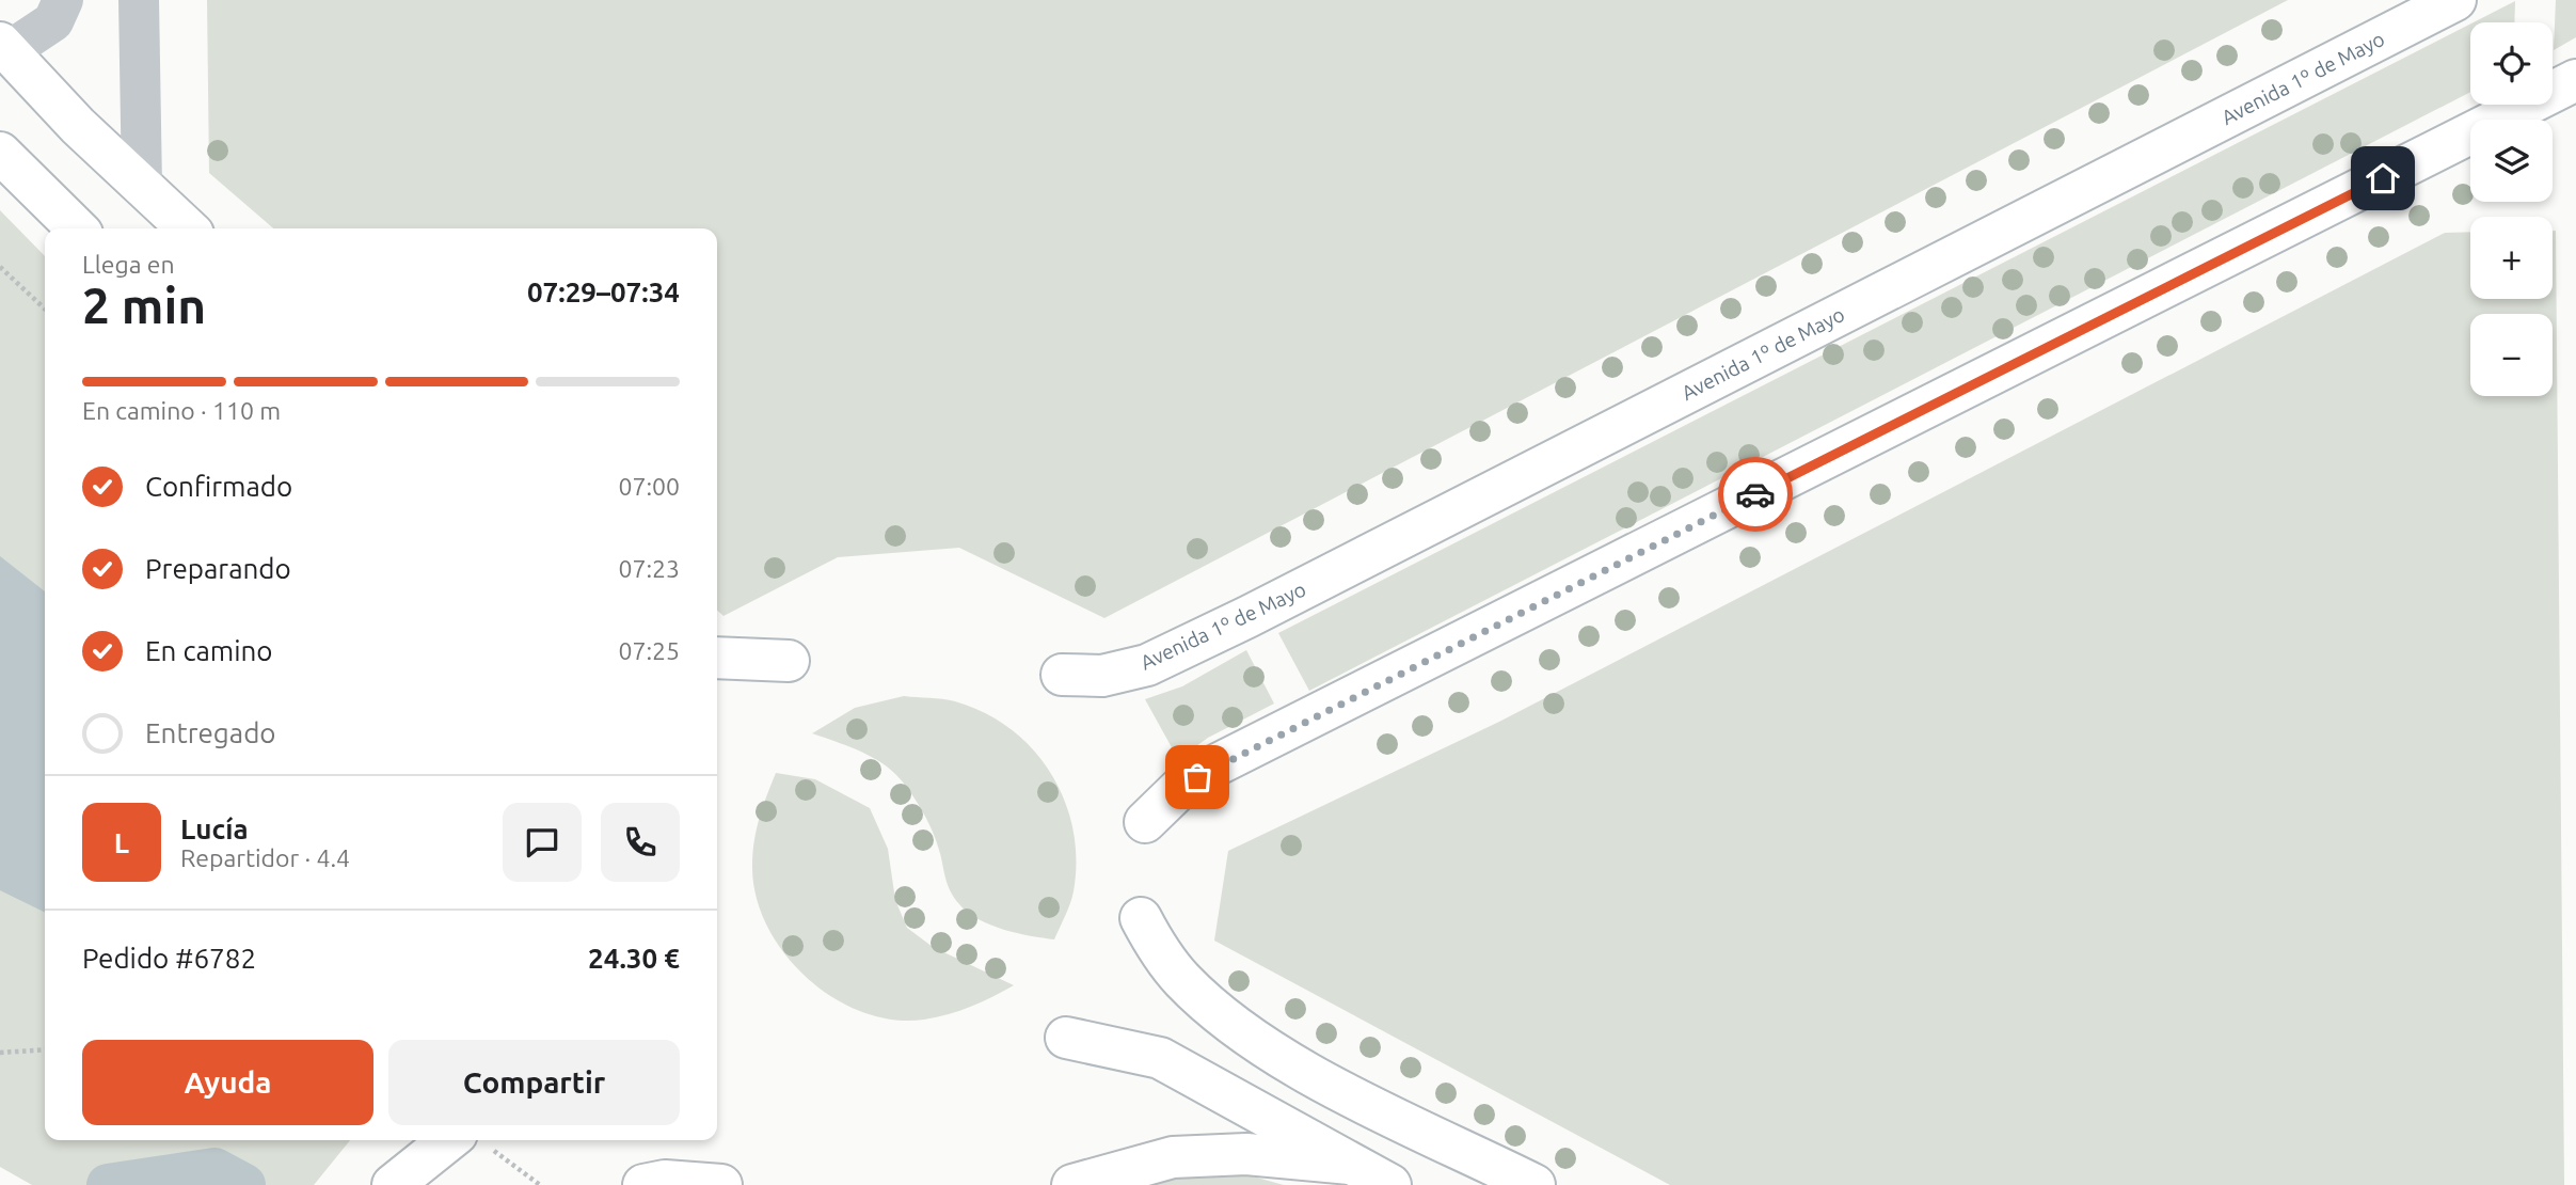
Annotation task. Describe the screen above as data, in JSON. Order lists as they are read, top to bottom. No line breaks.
{"streets":{"main road":["Avenida 1º de Mayo"]},"page":{"map_buttons":["+","−"],"heading":["2 min","Llega en","07:29–07:34"],"panel":["Lucía","Repartidor · 4.4","Pedido #6782","24.30 €"],"bar":"En camino · 110 m","list":[["Confirmado","07:00"],["Preparando","07:23"],["En camino","07:25"],"Entregado"],"round":"L","buttons":["Ayuda","Compartir"]}}
